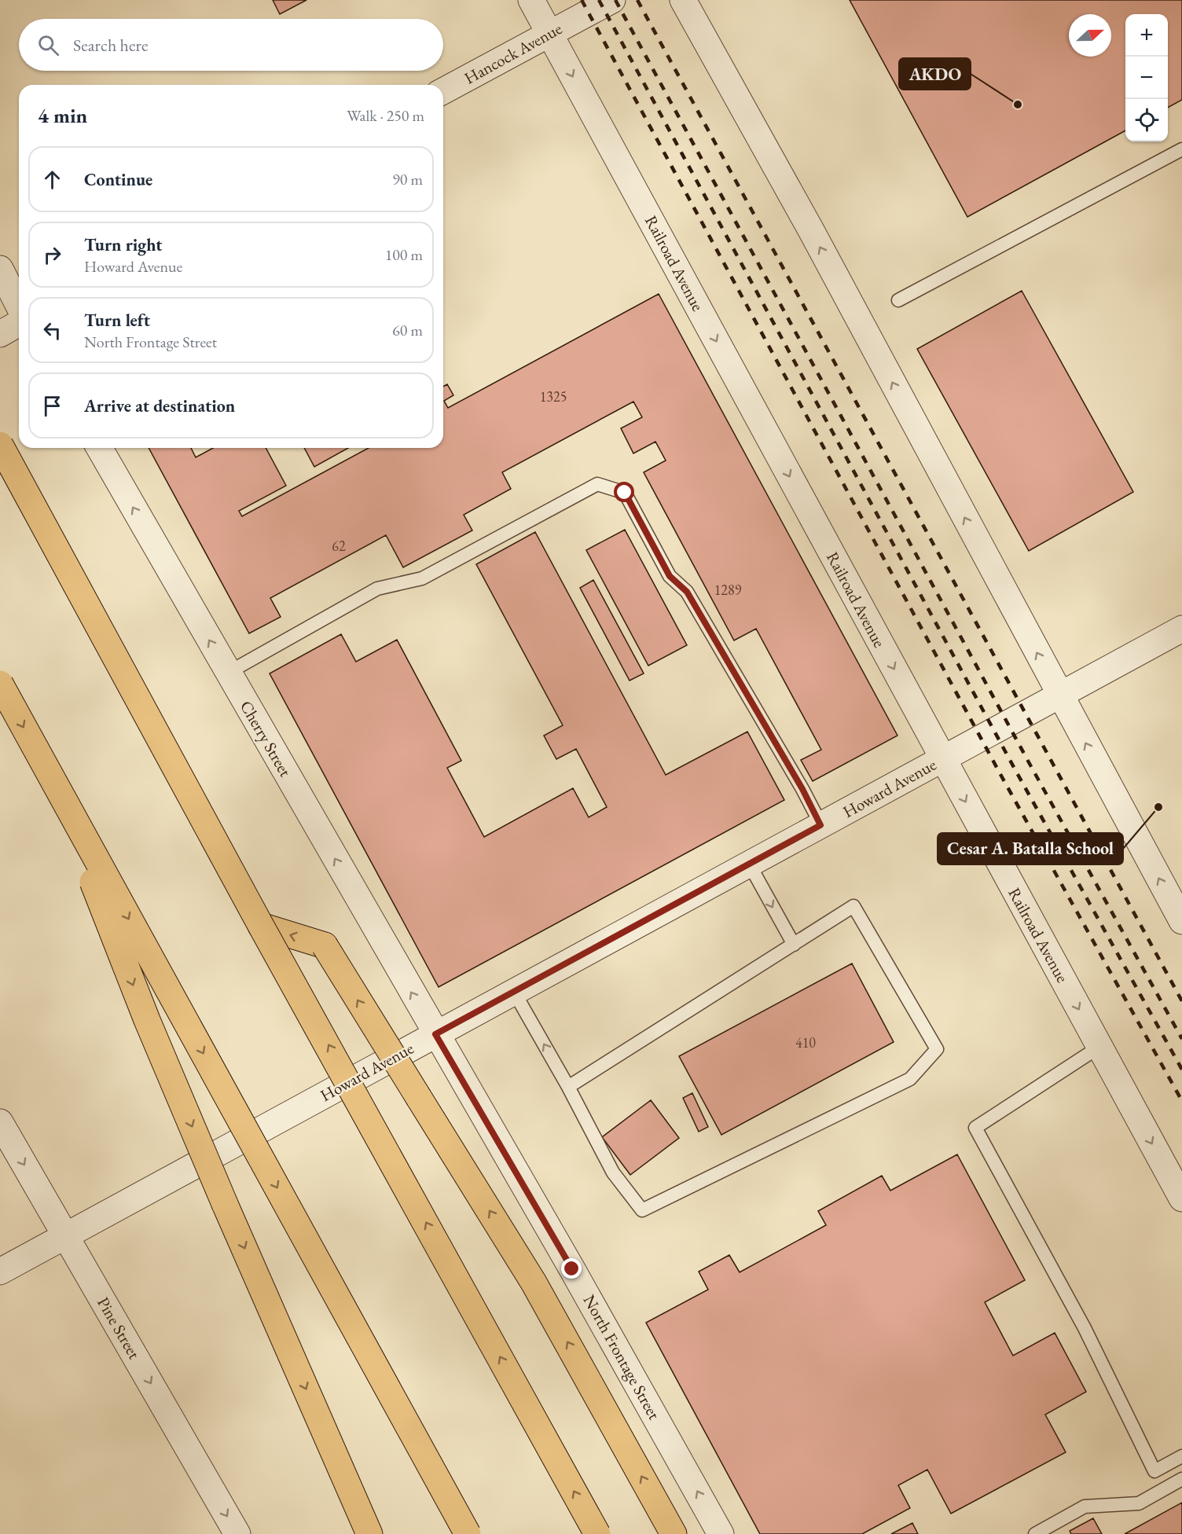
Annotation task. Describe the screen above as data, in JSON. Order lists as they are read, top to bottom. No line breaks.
{"streets":{"street":["Hancock Avenue","Railroad Avenue","Cherry Street","Howard Avenue","Pine Street","North Frontage Street"]},"crossings":[["Hancock Avenue","Railroad Avenue"],["Railroad Avenue","Howard Avenue"],["Cherry Street","Howard Avenue"],["Cherry Street","North Frontage Street"],["Howard Avenue","Pine Street"],["Howard Avenue","North Frontage Street"]],"one_way":["Cherry Street","Pine Street","North Frontage Street"],"places":["AKDO","Cesar A. Batalla School"],"house_numbers":["1325","62","1289","410"],"north":"right","page":{"map_buttons":["+","−"],"search":"Search here","heading":["4 min","Walk · 250 m"],"list":[["Continue","90 m"],["Turn right","Howard Avenue","100 m"],["Turn left","North Frontage Street","60 m"],"Arrive at destination"]}}
